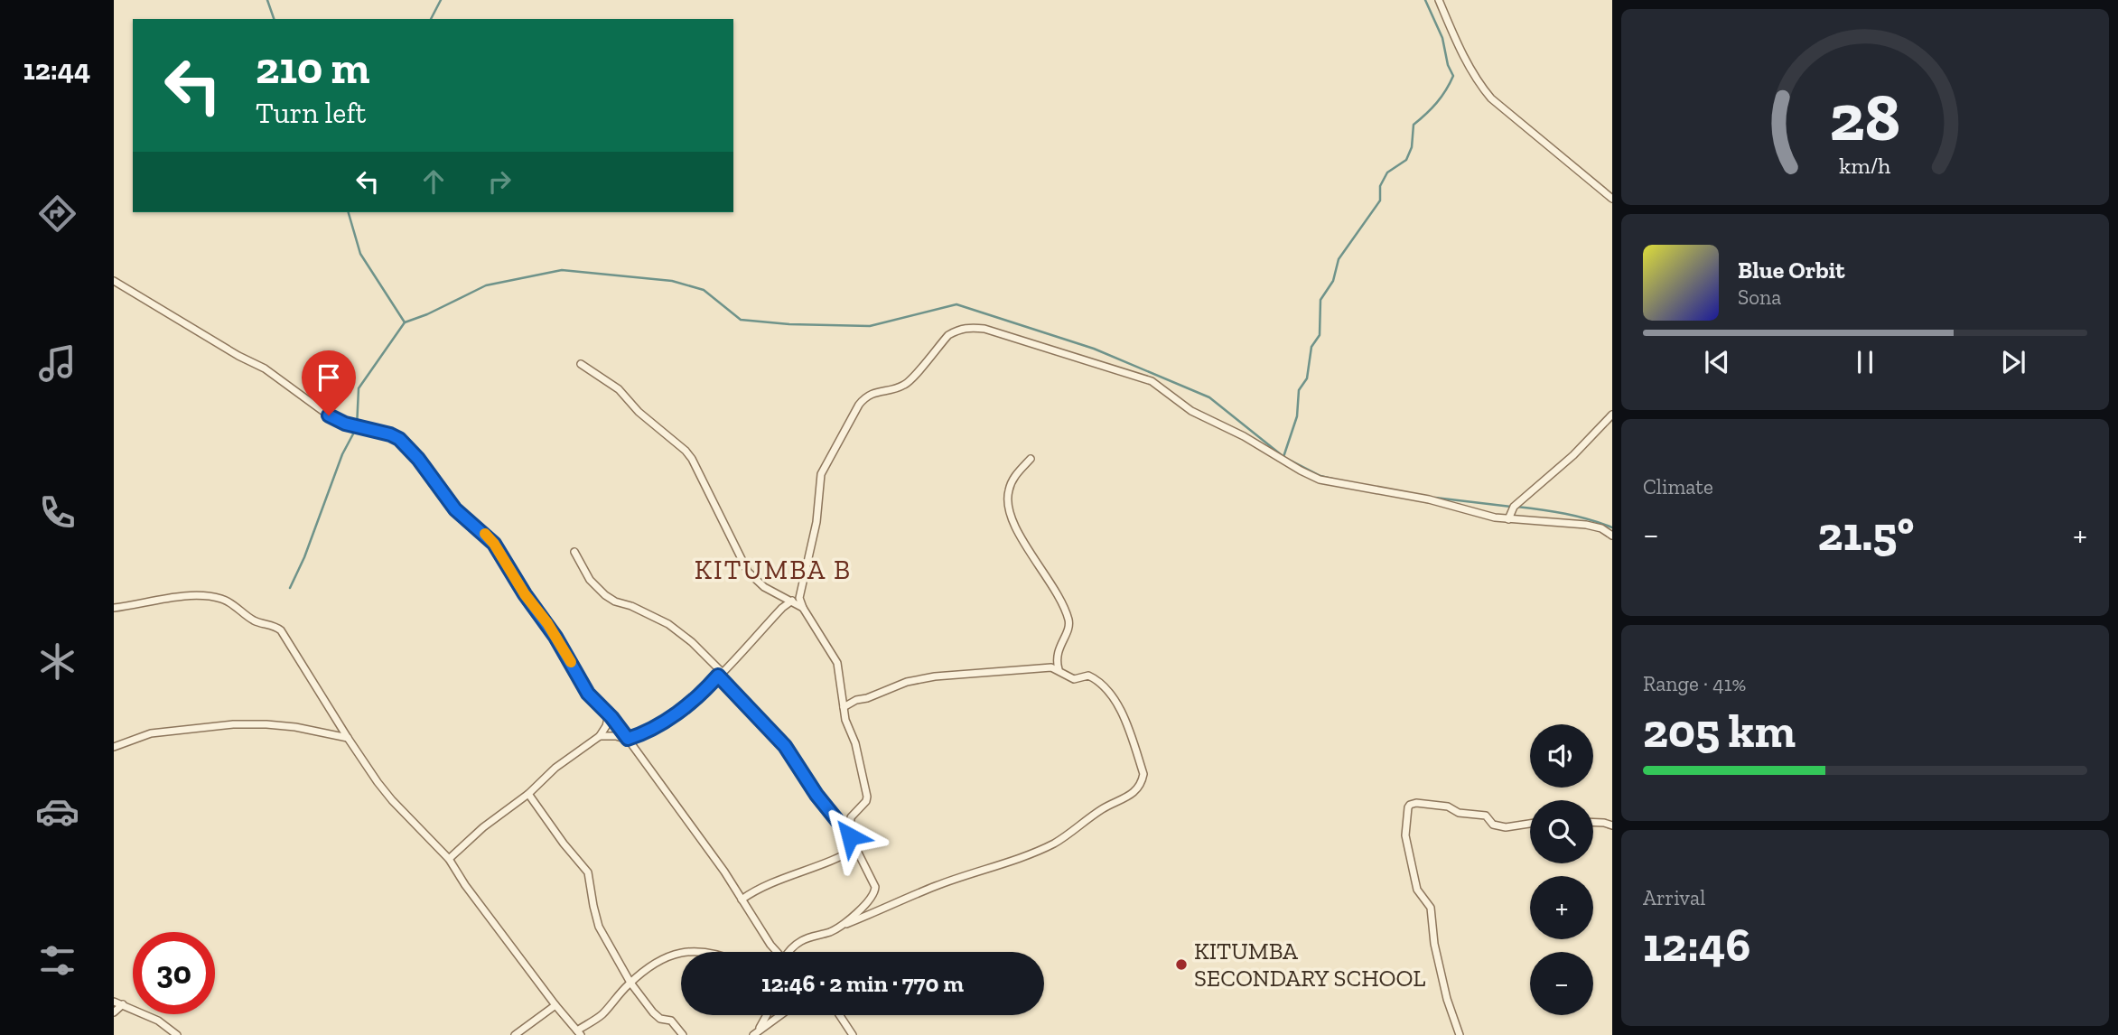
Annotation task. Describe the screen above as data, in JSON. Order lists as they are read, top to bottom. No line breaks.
{"districts":["KITUMBA B"],"places":["KITUMBA SECONDARY SCHOOL"],"page":{"tabs":"12:44","turn":["210 m","Turn left"],"song":["Blue Orbit","Sona"],"tile":["Climate",["Range · 41%","205 km"],["Arrival","12:46"]],"heat":["−","21.5°","+"],"map_buttons":["+","−"],"limit":"30","trip":"12:46 · 2 min · 770 m","gauge":["28","km/h"]}}
